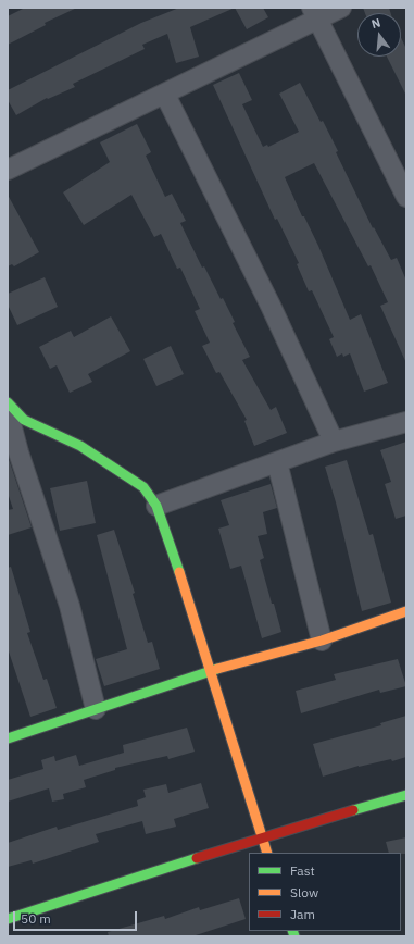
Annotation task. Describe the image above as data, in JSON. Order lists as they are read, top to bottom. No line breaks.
{"legend":["Fast","Slow","Jam"],"scale_bar":"50 m","north":"top"}
